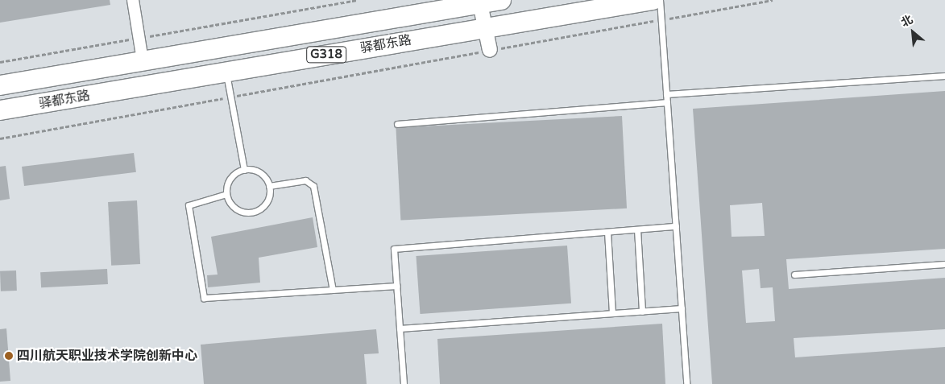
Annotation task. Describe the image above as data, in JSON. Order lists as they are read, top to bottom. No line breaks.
{"streets":{"highway":["驿都东路","G318"]},"places":["四川航天职业技术学院创新中心"],"north":"top left"}
